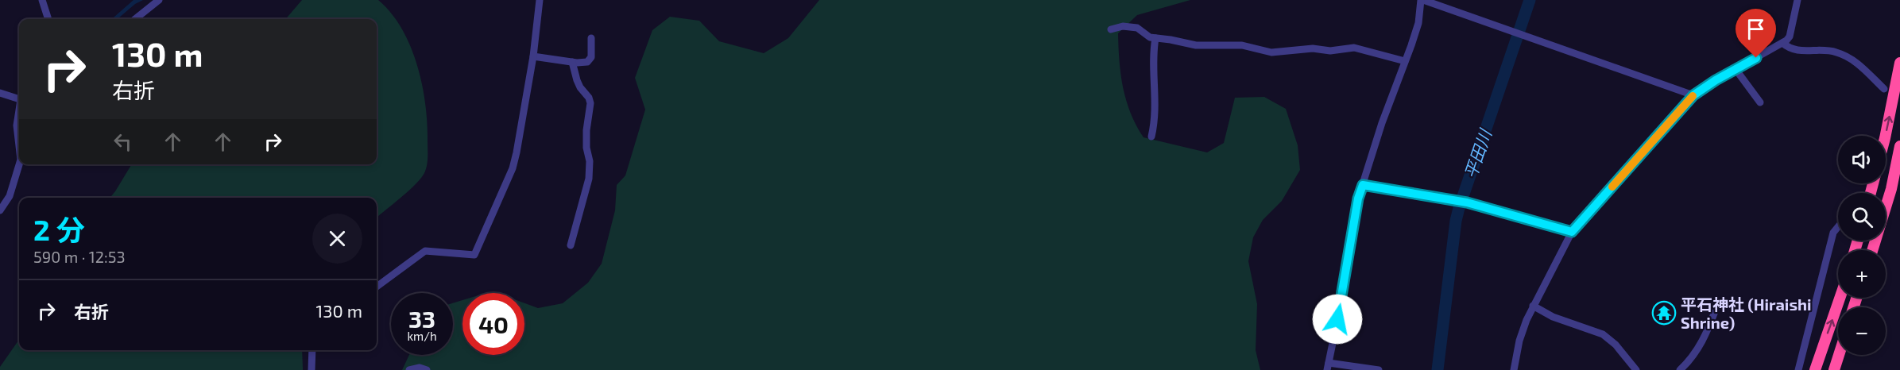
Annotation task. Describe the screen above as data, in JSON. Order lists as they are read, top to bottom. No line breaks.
{"water":["平田川"],"places":{"temple":["平石神社 (Hiraishi Shrine)"]},"page":{"turn":["130 m","右折"],"map_buttons":["+","−"],"heading":["2 分","590 m · 12:53"],"list":[{"name":"右折","value":"130 m"}],"speed":"33 km/h","limit":"40"}}
